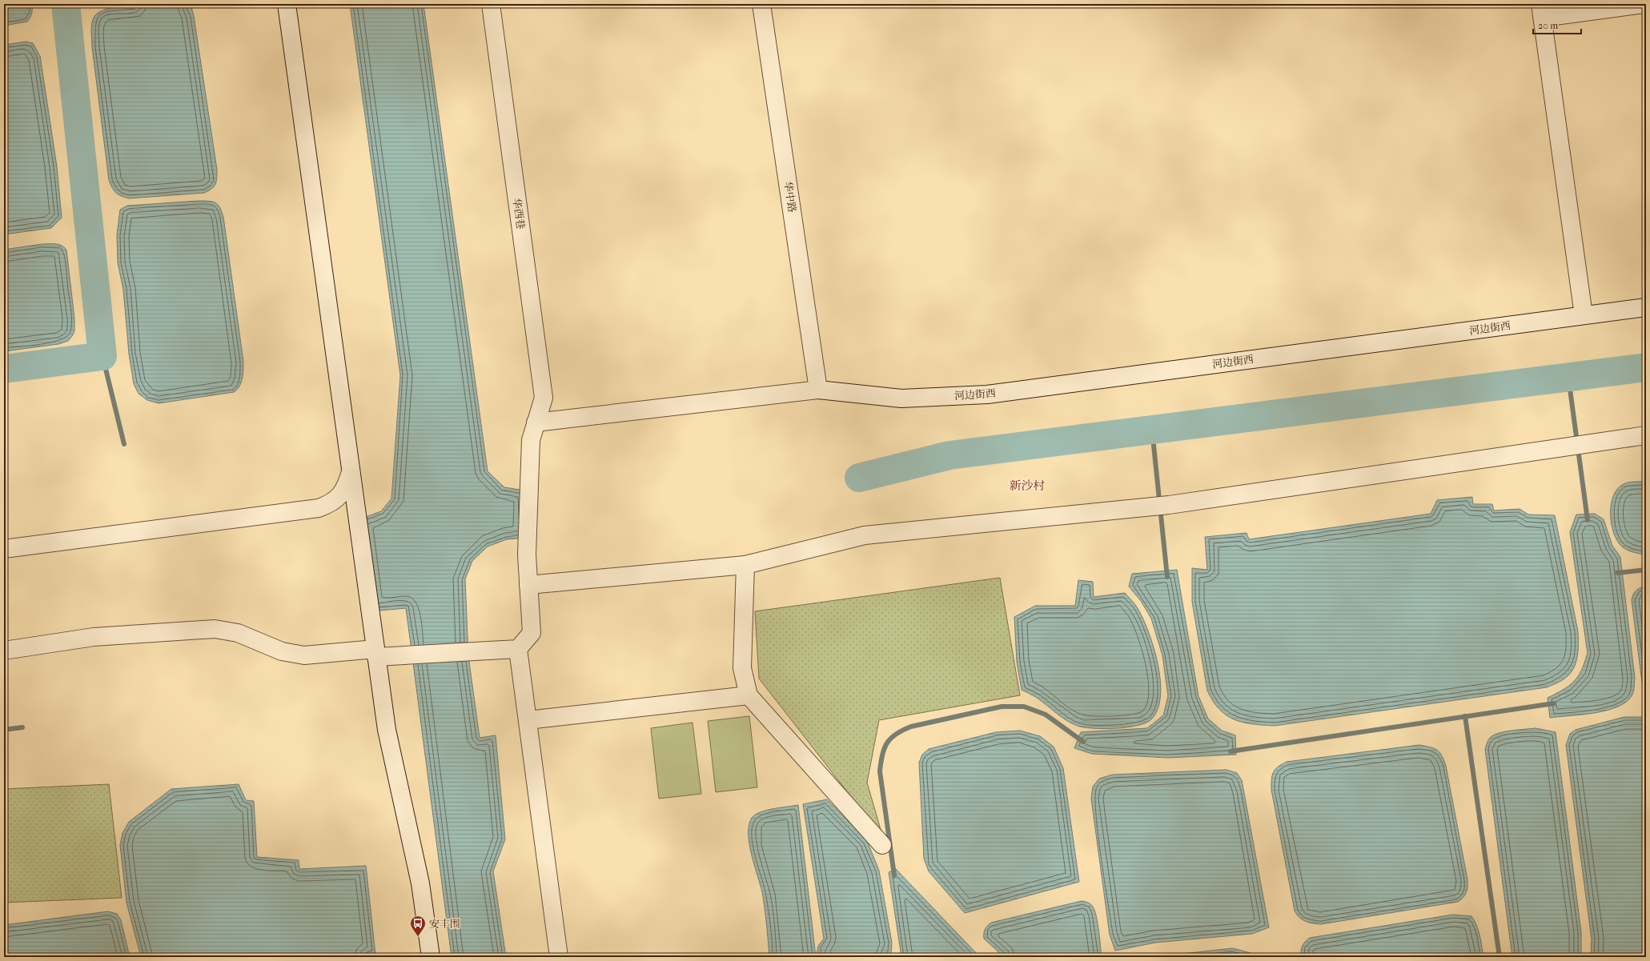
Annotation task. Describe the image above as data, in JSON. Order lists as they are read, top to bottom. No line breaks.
{"streets":{"street":["华中路","华西巷","河边街西"]},"crossings":[["华中路","河边街西"],["华西巷","河边街西"]],"districts":["新沙村"],"places":{"bus stop":["安丰围"]},"scale_bar":"20 m"}
